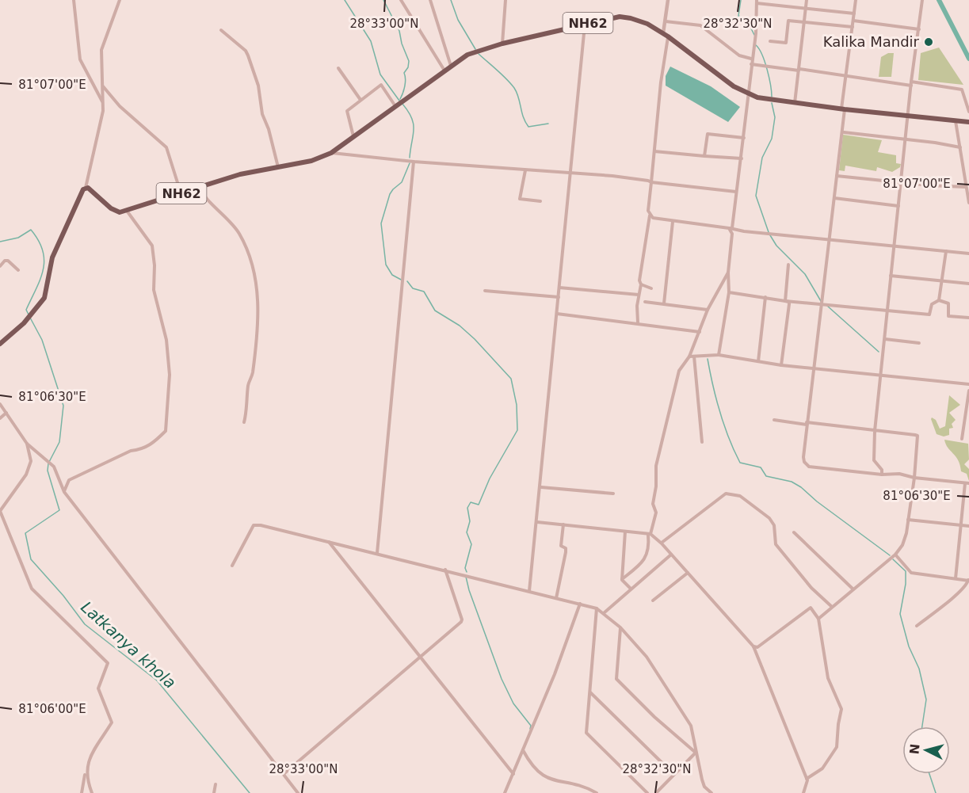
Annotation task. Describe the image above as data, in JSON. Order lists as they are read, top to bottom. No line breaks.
{"streets":{"main road":["NH62"]},"water":["Latkanya khola"],"places":["Kalika Mandir"],"north":"left","coordinates":["28°33'00\"N","28°32'30\"N","81°07'00\"E","81°06'30\"E","81°06'00\"E"]}
